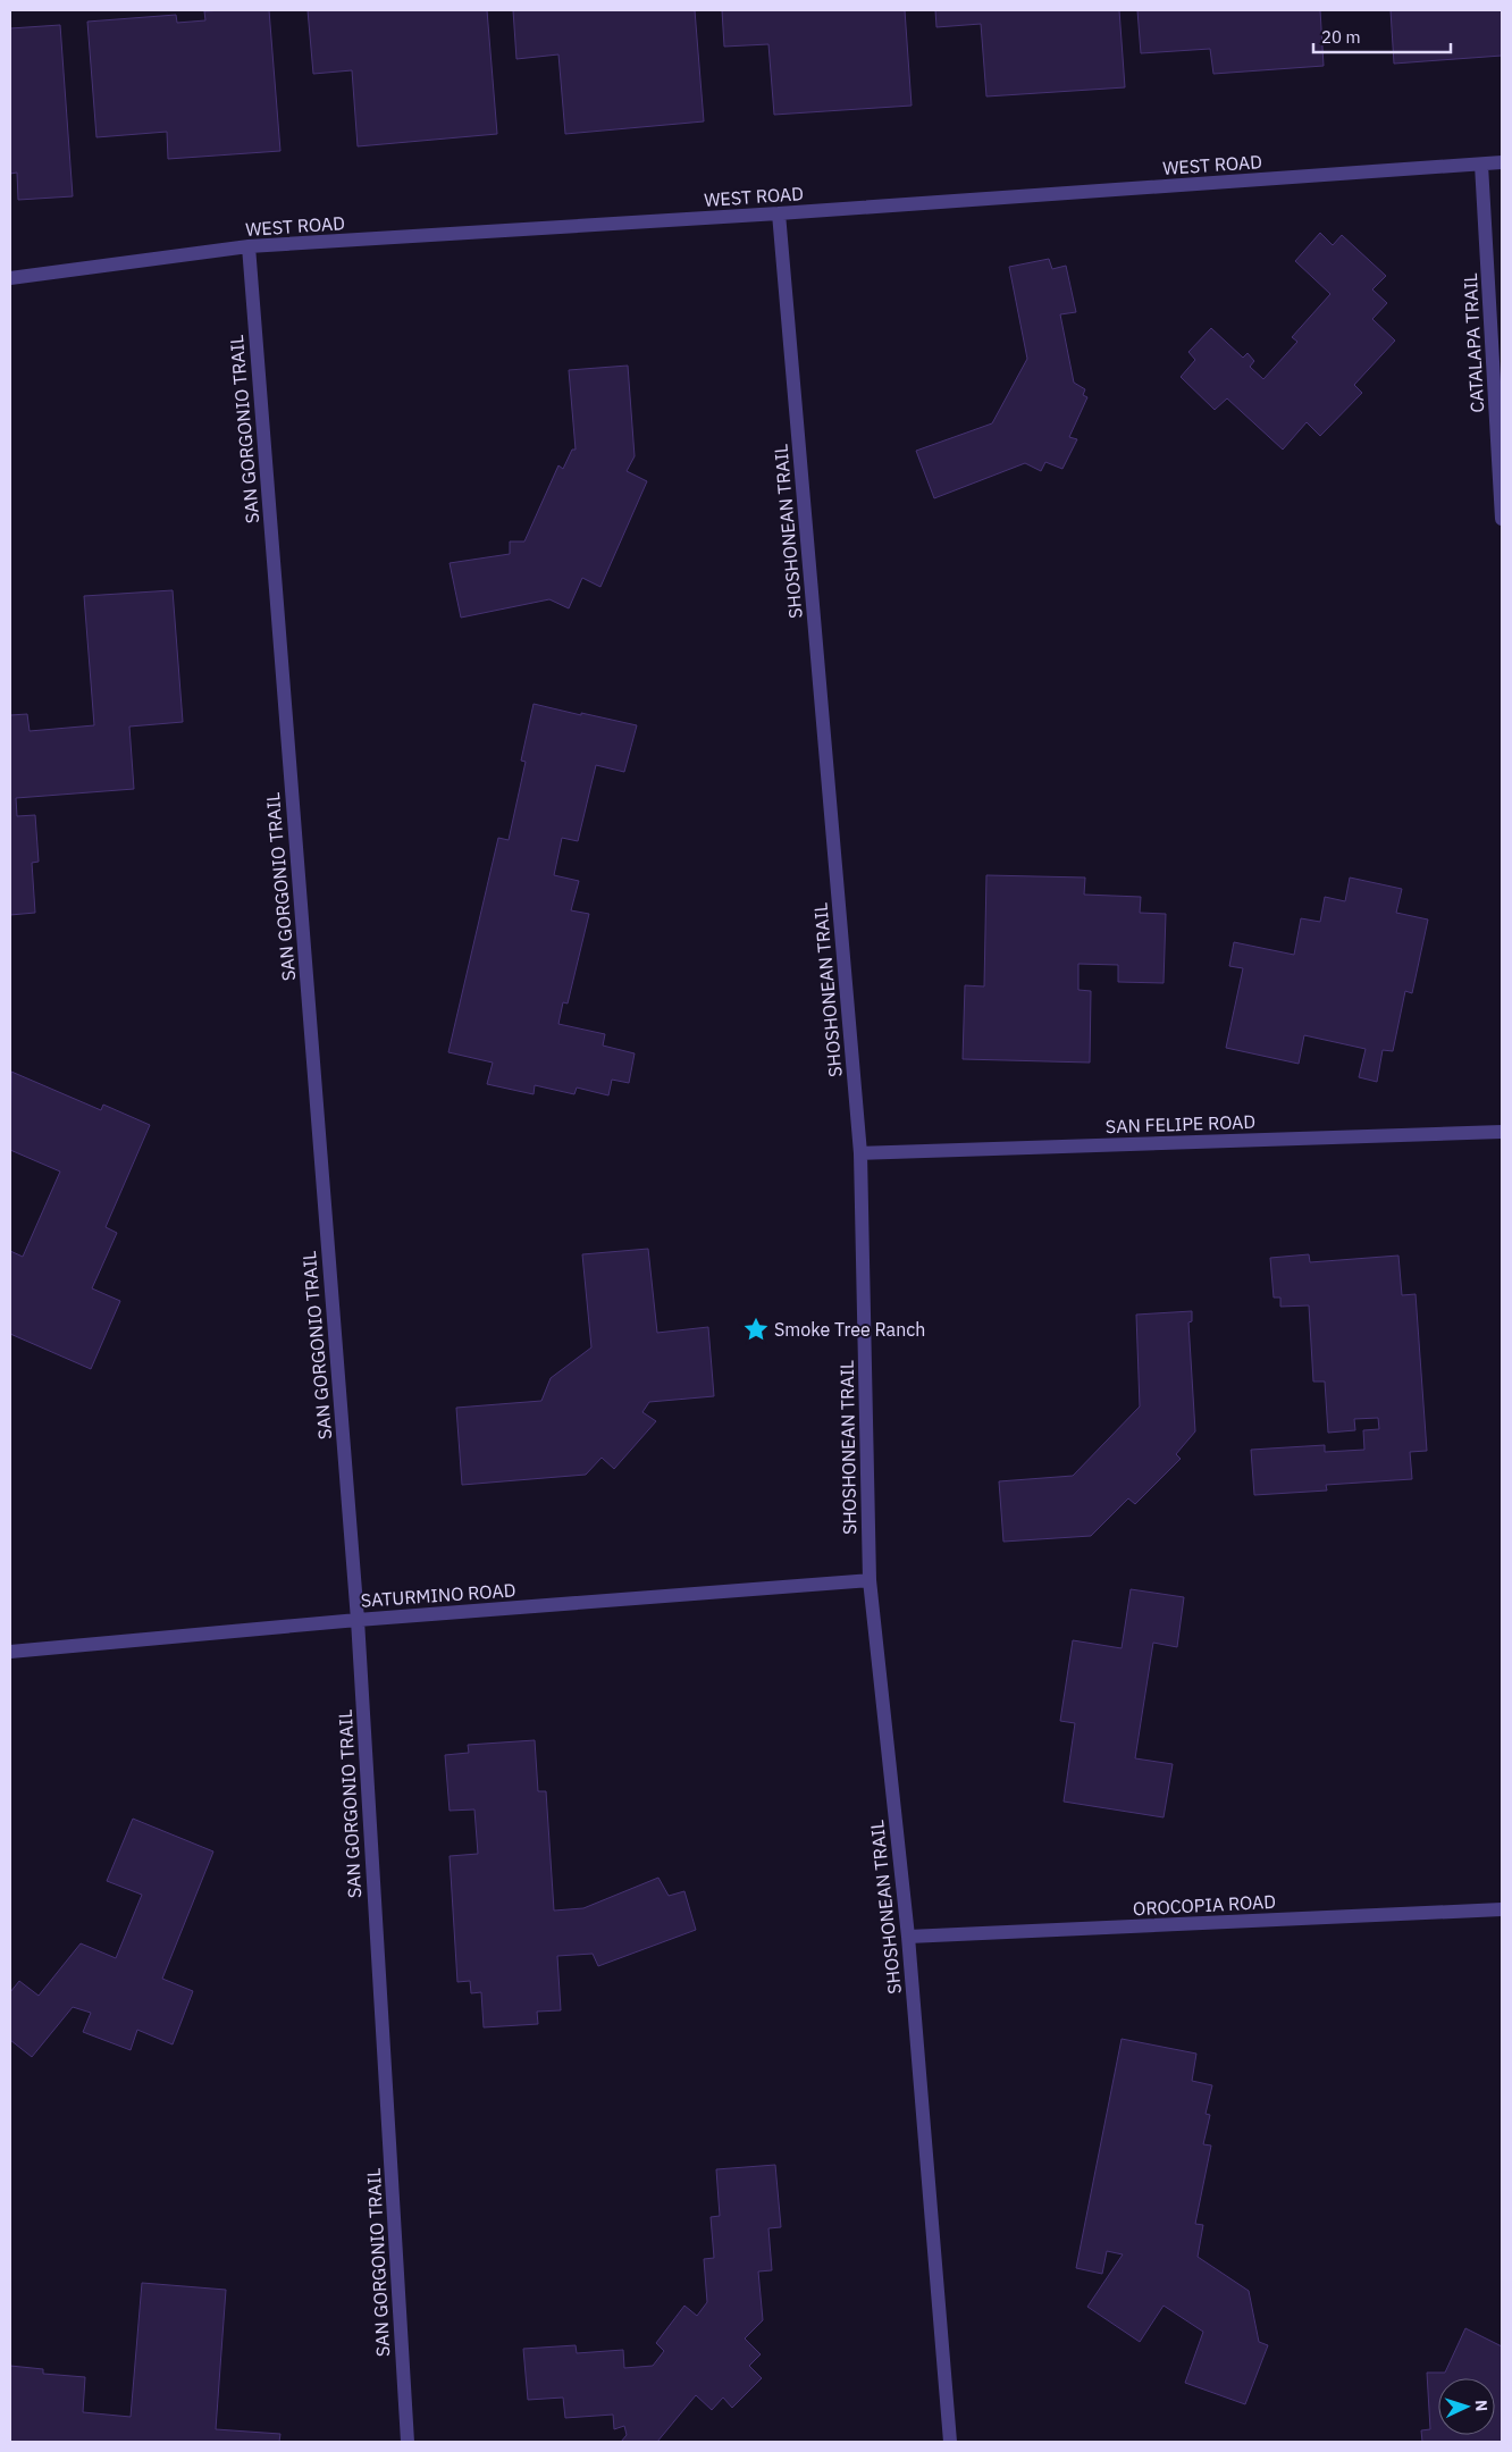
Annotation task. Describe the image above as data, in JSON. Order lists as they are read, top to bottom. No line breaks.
{"streets":{"street":["WEST ROAD","CATALAPA TRAIL","SAN GORGONIO TRAIL","SHOSHONEAN TRAIL","SAN FELIPE ROAD","SATURMINO ROAD","OROCOPIA ROAD"]},"crossings":[["WEST ROAD","CATALAPA TRAIL"],["WEST ROAD","SAN GORGONIO TRAIL"],["WEST ROAD","SHOSHONEAN TRAIL"],["SAN GORGONIO TRAIL","SATURMINO ROAD"],["SHOSHONEAN TRAIL","SAN FELIPE ROAD"],["SHOSHONEAN TRAIL","SATURMINO ROAD"],["SHOSHONEAN TRAIL","OROCOPIA ROAD"]],"places":{"place":["Smoke Tree Ranch"]},"scale_bar":"20 m","north":"right"}
